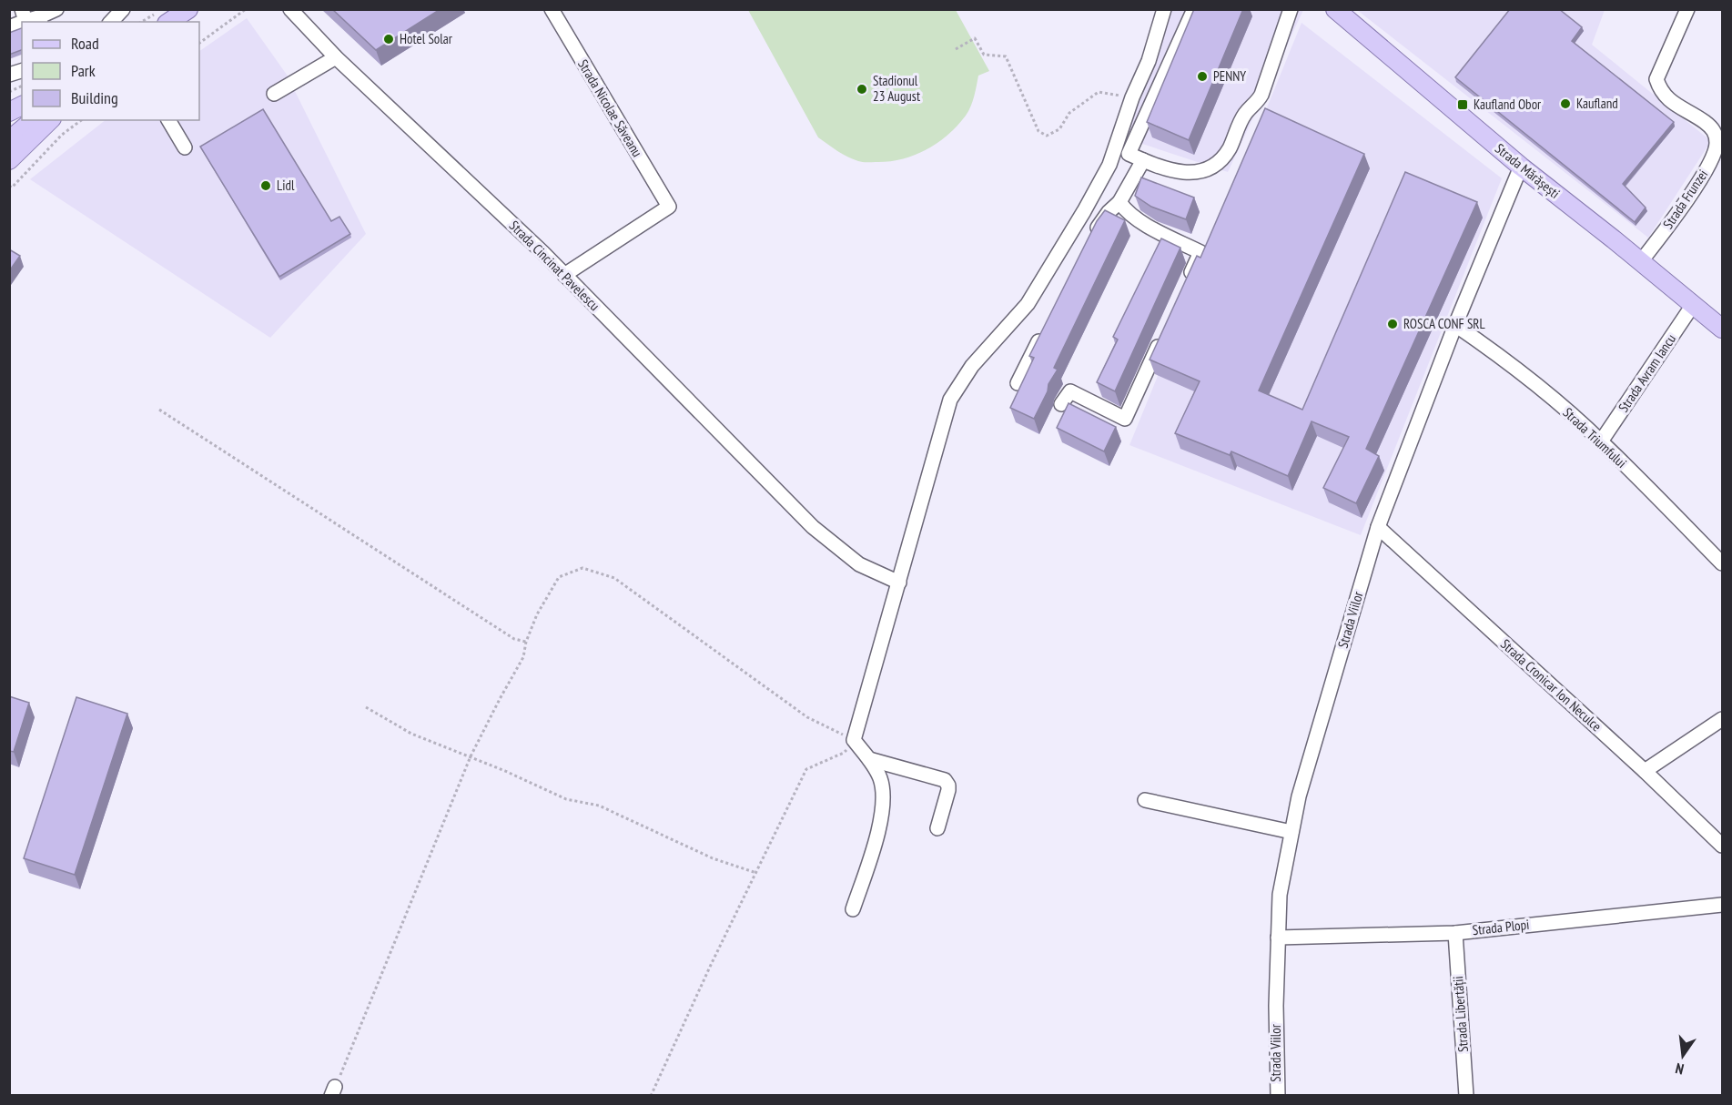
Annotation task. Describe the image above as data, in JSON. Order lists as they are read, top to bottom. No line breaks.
{"streets":{"main road":["Strada Mărășești"],"street":["Strada Nicolae Săveanu","Strada Frunzei","Strada Cincinat Pavelescu","Strada Avram Iancu","Strada Triumfului","Strada Viilor","Strada Cronicar Ion Neculce","Strada Plopi","Strada Libertății"]},"crossings":[["Strada Nicolae Săveanu","Strada Cincinat Pavelescu"],["Strada Mărășești","Strada Frunzei"],["Strada Mărășești","Strada Avram Iancu"],["Strada Mărășești","Strada Viilor"],["Strada Avram Iancu","Strada Triumfului"],["Strada Triumfului","Strada Viilor"],["Strada Viilor","Strada Cronicar Ion Neculce"],["Strada Viilor","Strada Plopi"],["Strada Plopi","Strada Libertății"]],"places":{"other":["Hotel Solar","PENNY","Stadionul 23 August","Kaufland","Lidl","ROSCA CONF SRL"],"transit":["Kaufland Obor"]},"legend":["Road","Park","Building"],"north":"bottom"}
